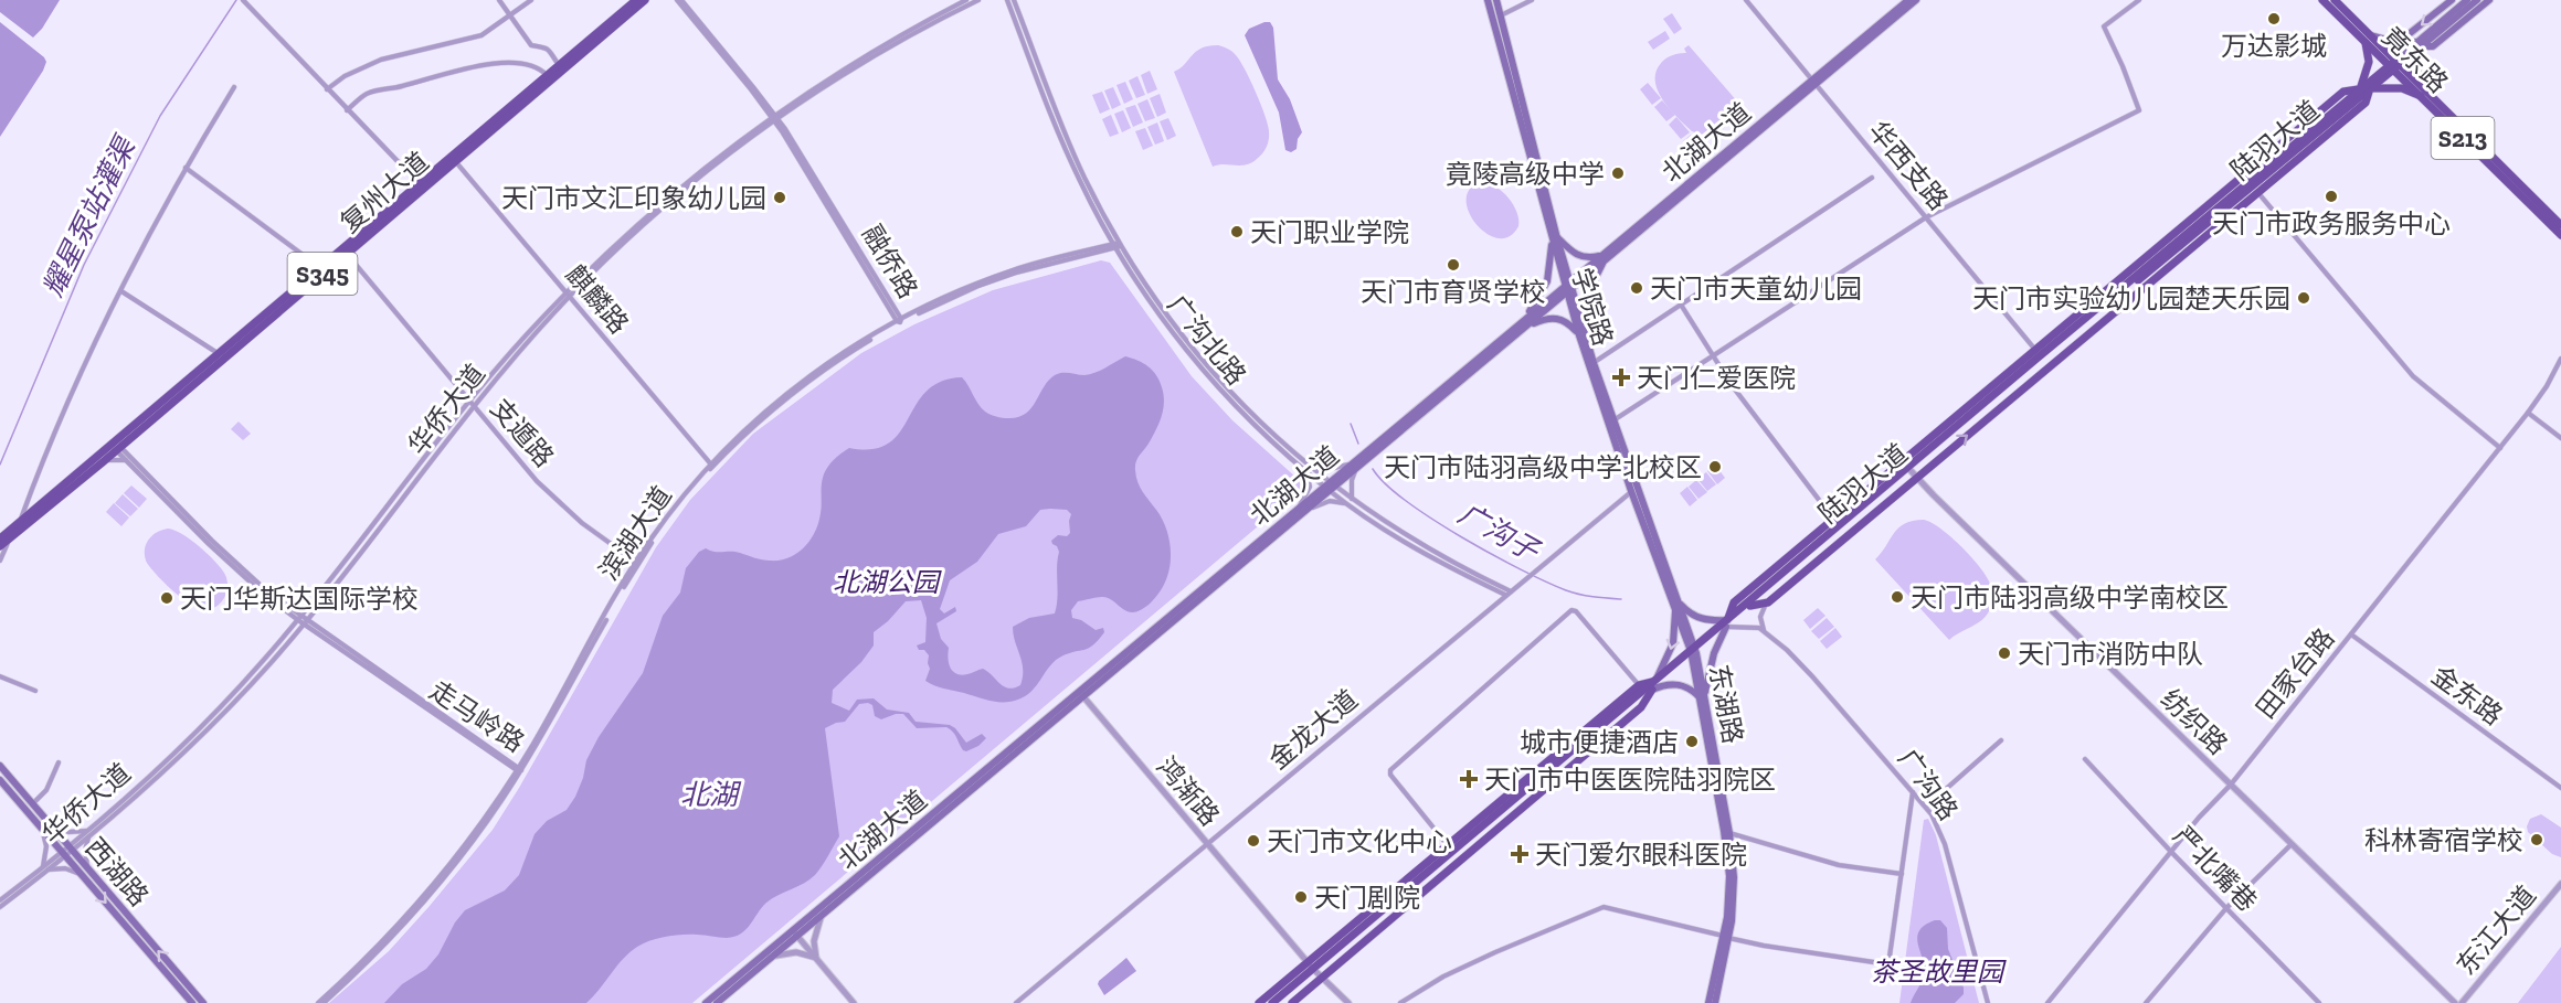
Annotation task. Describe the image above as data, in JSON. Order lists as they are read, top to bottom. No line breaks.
{"streets":{"main road":["竟东路","S213","陆羽大道","北湖大道","复州大道","S345","学院路","东湖路","西湖路"],"street":["华西支路","融侨路","麒麟路","广沟北路","华侨大道","支遁路","滨湖大道","田家台路","金东路","走马岭路","纺织路","金龙大道","广沟路","鸿渐路","严北嘴巷","东江大道"]},"crossings":[["竟东路","陆羽大道"],["陆羽大道","华西支路"],["陆羽大道","学院路"],["陆羽大道","东湖路"],["陆羽大道","纺织路"],["陆羽大道","鸿渐路"],["北湖大道","华西支路"],["北湖大道","学院路"],["北湖大道","广沟北路"],["北湖大道","鸿渐路"],["复州大道","麒麟路"],["复州大道","支遁路"],["复州大道","走马岭路"],["融侨路","华侨大道"],["融侨路","滨湖大道"],["麒麟路","华侨大道"],["麒麟路","滨湖大道"],["学院路","东湖路"],["学院路","金龙大道"],["广沟北路","滨湖大道"],["广沟北路","金龙大道"],["华侨大道","支遁路"],["华侨大道","走马岭路"],["华侨大道","西湖路"],["支遁路","滨湖大道"],["滨湖大道","走马岭路"],["田家台路","金东路"],["田家台路","纺织路"],["田家台路","严北嘴巷"],["金龙大道","鸿渐路"]],"water":["耀星泵站灌渠","广沟子","北湖"],"parks":["北湖公园","茶圣故里园"],"places":{"other":["万达影城","竟陵高级中学","天门市政务服务中心","天门市文汇印象幼儿园","天门职业学院","天门市育贤学校","天门市天童幼儿园","天门市实验幼儿园楚天乐园","天门市陆羽高级中学北校区","天门市陆羽高级中学南校区","天门华斯达国际学校","天门市消防中队","城市便捷酒店","科林寄宿学校","天门市文化中心","天门剧院"],"health":["天门仁爱医院","天门市中医医院陆羽院区","天门爱尔眼科医院"]}}
